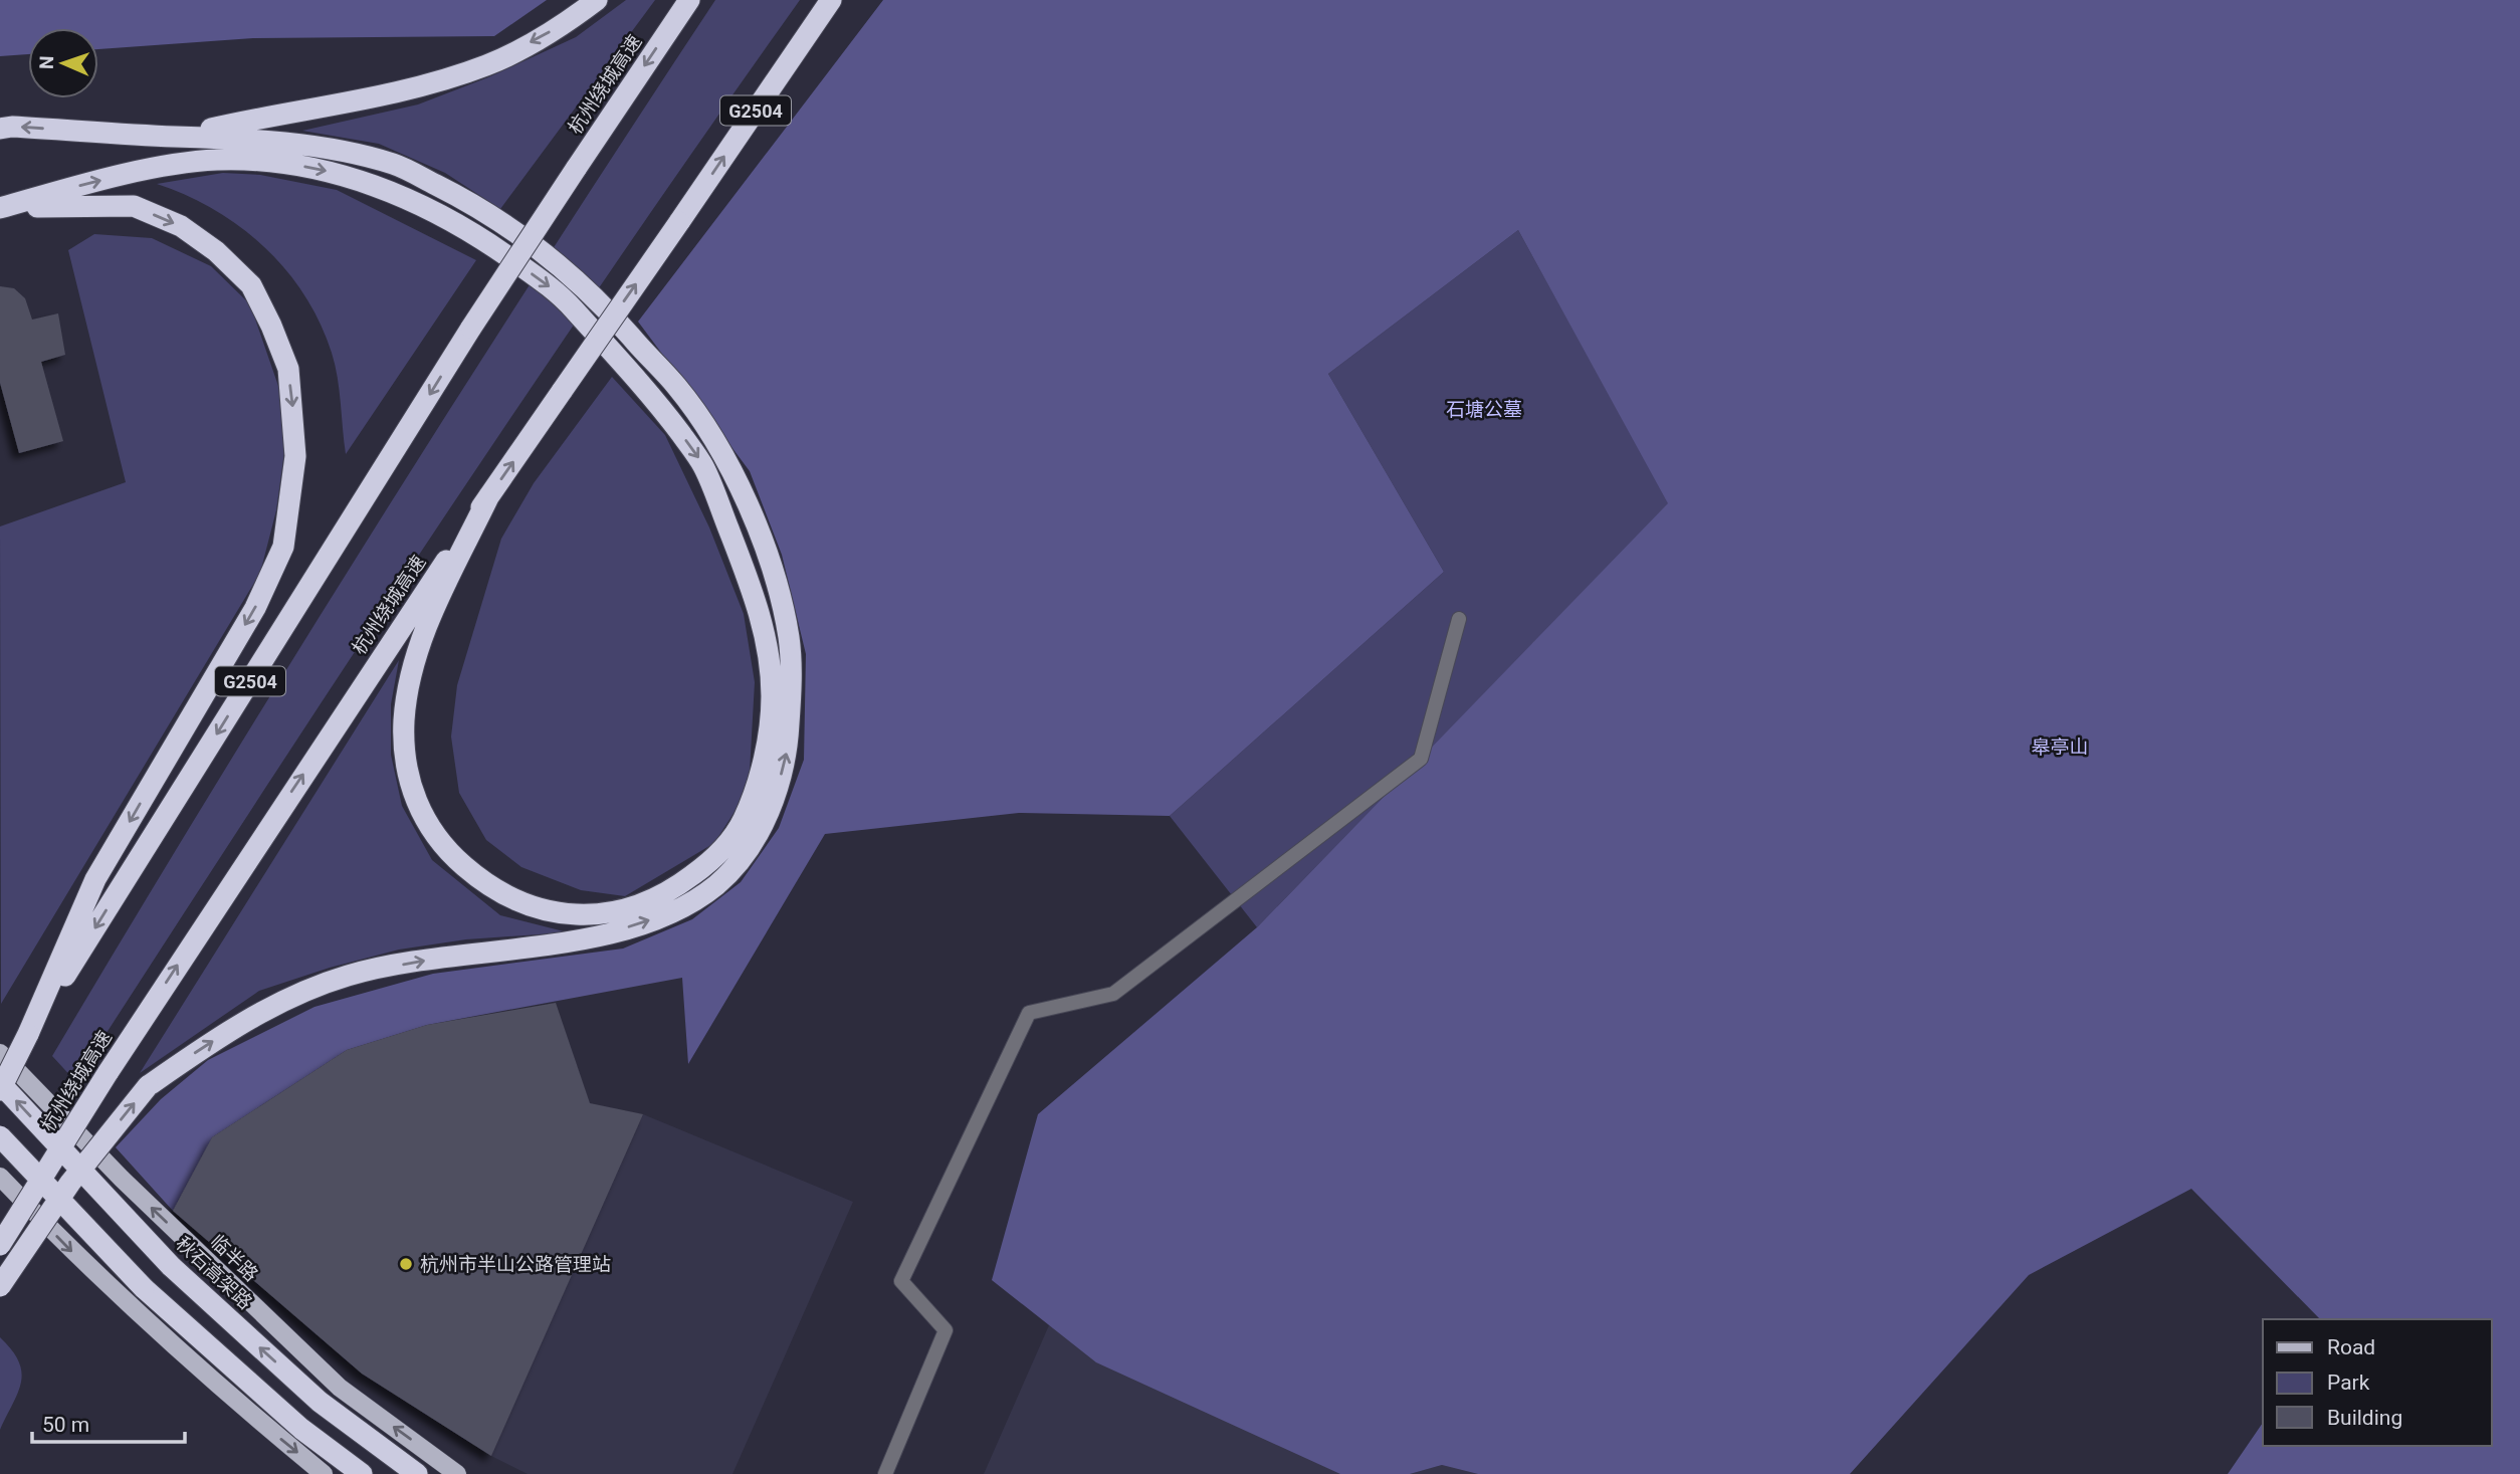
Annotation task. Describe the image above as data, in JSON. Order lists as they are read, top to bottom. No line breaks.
{"streets":{"highway":["杭州绕城高速","G2504","秋石高架路"],"main road":["临半路"]},"parks":["石塘公墓","皋亭山"],"places":["杭州市半山公路管理站"],"legend":["Road","Park","Building"],"scale_bar":"50 m","north":"left"}
